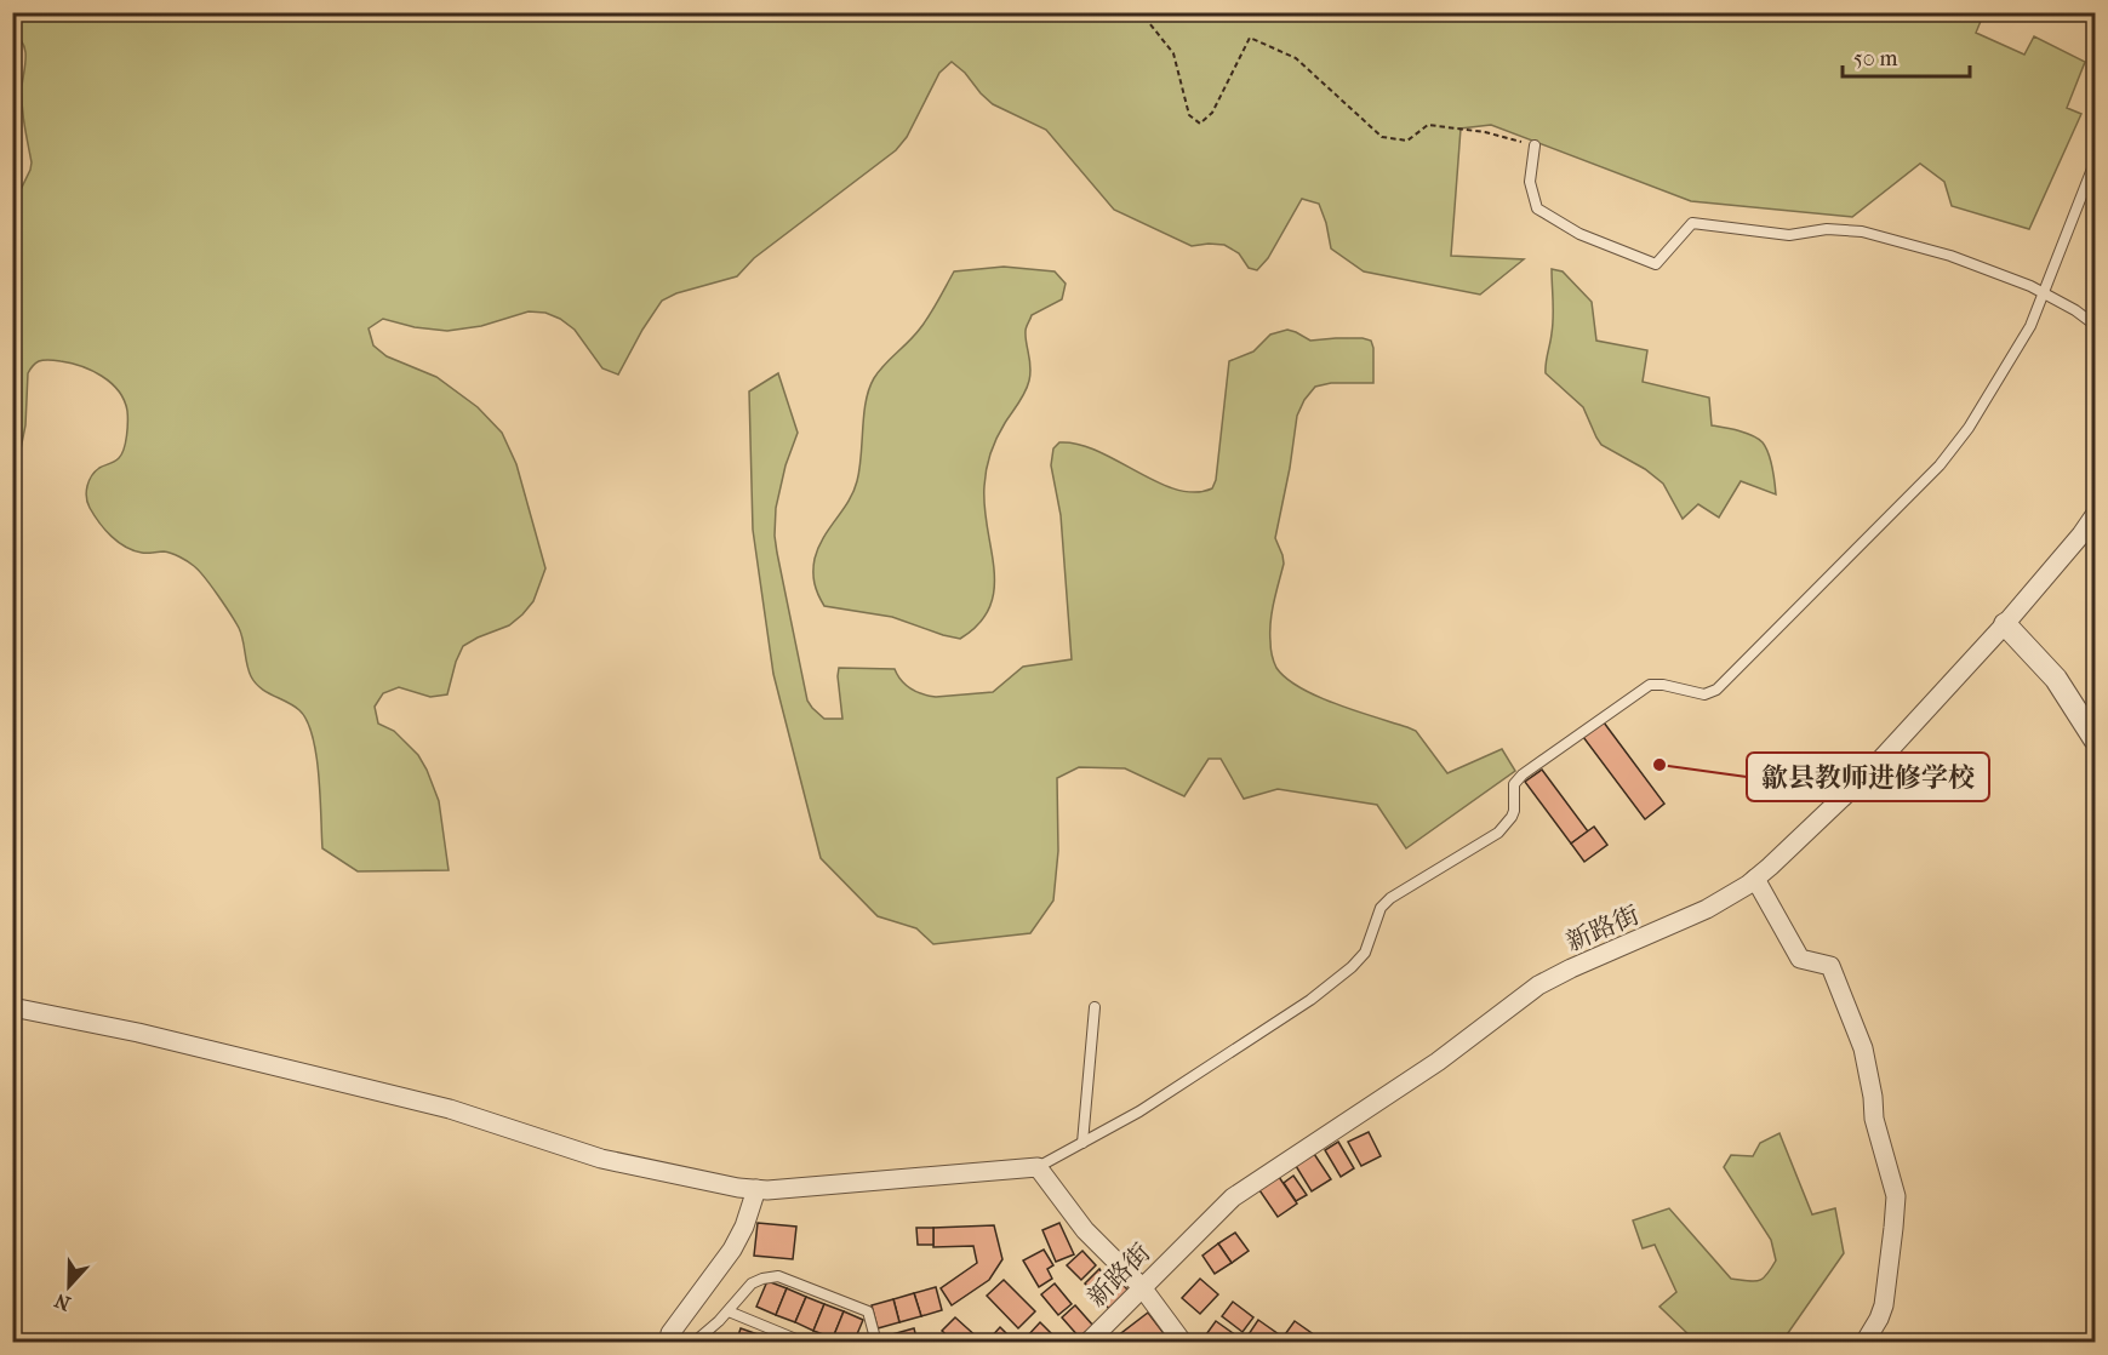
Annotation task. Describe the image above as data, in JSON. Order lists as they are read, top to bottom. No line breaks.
{"streets":{"street":["新路街"]},"places":["歙县教师进修学校"],"scale_bar":"50 m","north":"bottom"}
